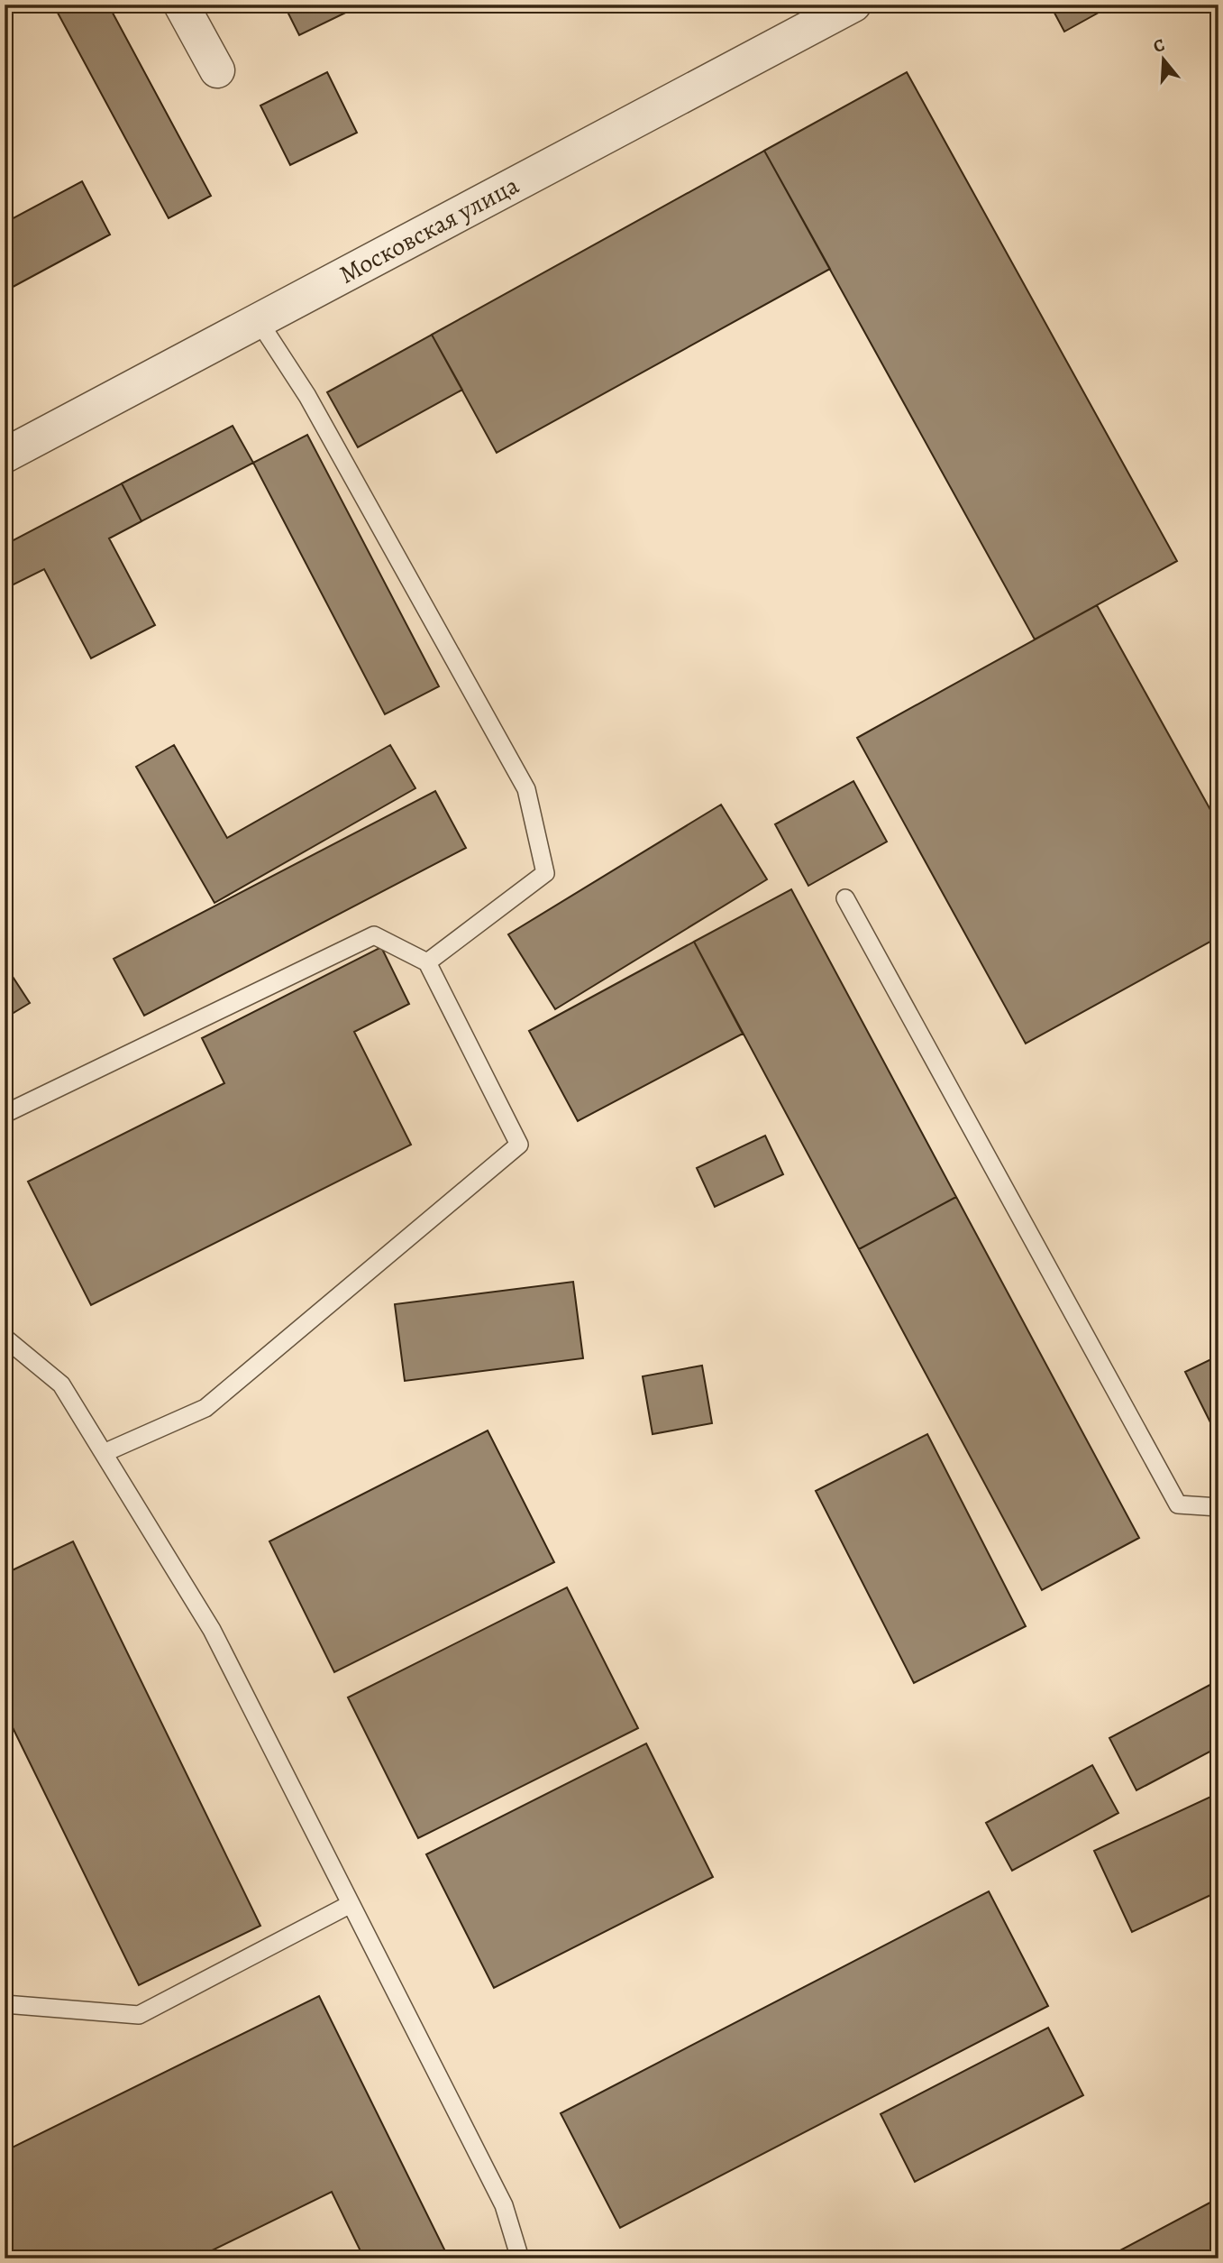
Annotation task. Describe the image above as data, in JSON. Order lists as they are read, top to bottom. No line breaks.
{"streets":{"street":["Московская улица"]},"north":"top"}
